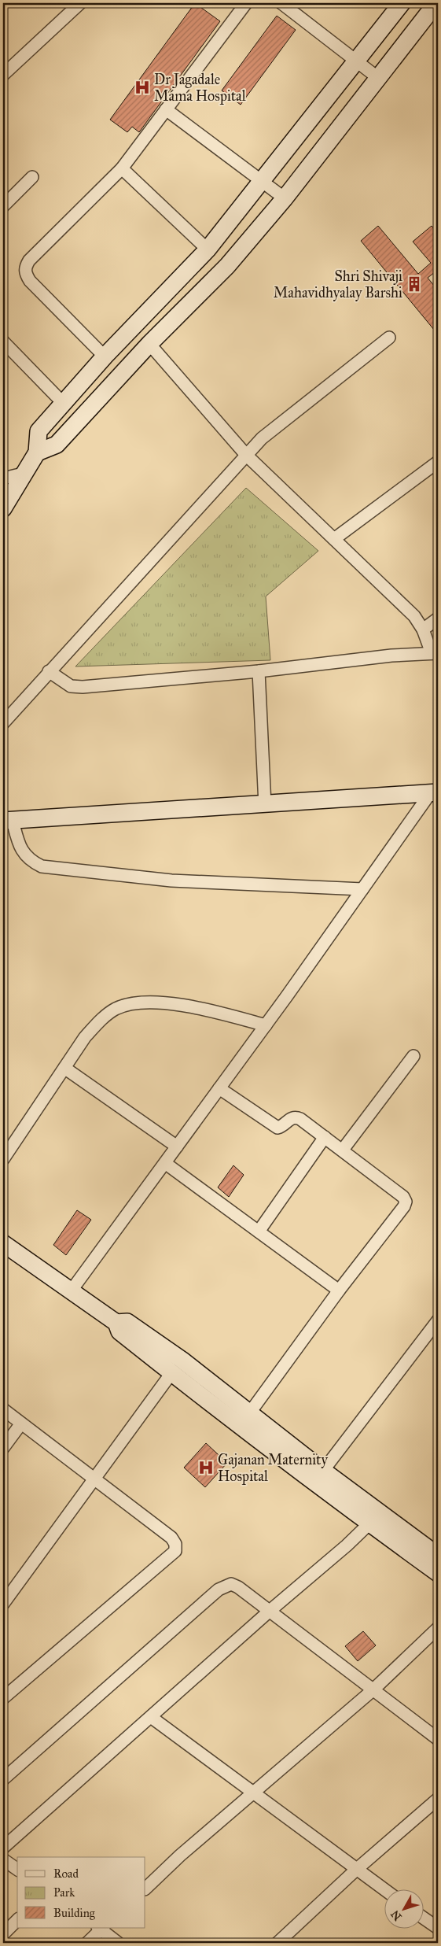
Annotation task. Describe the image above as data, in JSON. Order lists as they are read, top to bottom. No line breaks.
{"places":{"hospital":["Dr Jagadale Mama Hospital","Gajanan Maternity Hospital"],"building":["Shri Shivaji Mahavidhyalay Barshi"]},"legend":["Road","Park","Building"],"north":"bottom left"}
